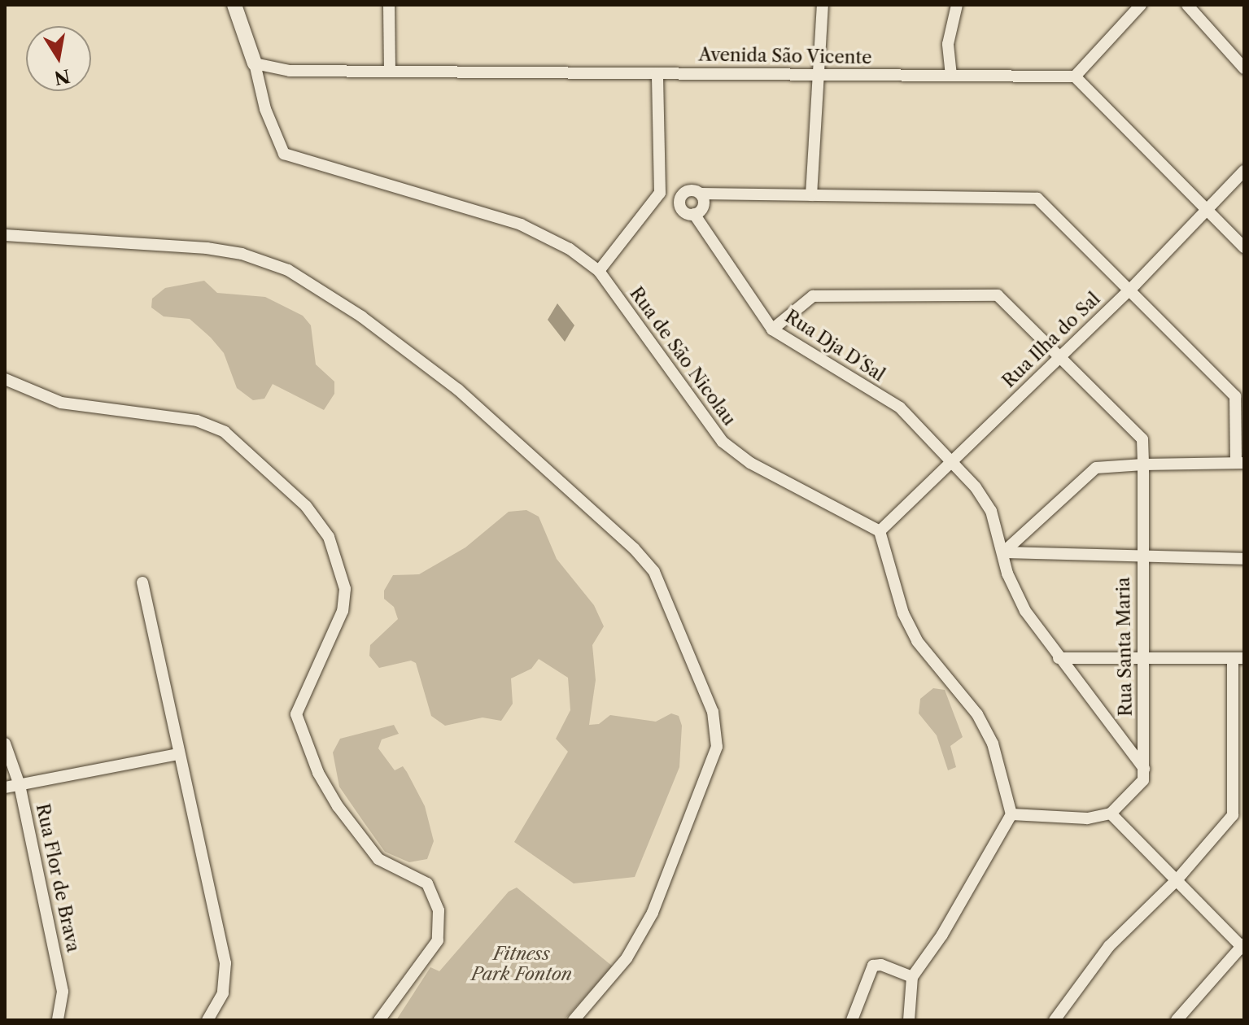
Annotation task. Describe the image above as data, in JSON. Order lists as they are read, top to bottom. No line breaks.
{"streets":{"street":["Avenida São Vicente","Rua Ilha do Sal","Rua Dja D´Sal","Rua de São Nicolau","Rua Santa Maria","Rua Flor de Brava"]},"crossings":[["Avenida São Vicente","Rua de São Nicolau"],["Rua Ilha do Sal","Rua Dja D´Sal"],["Rua Ilha do Sal","Rua de São Nicolau"],["Rua Ilha do Sal","Rua Santa Maria"],["Rua Dja D´Sal","Rua Santa Maria"]],"parks":["Fitness Park Fonton"],"north":"bottom"}
